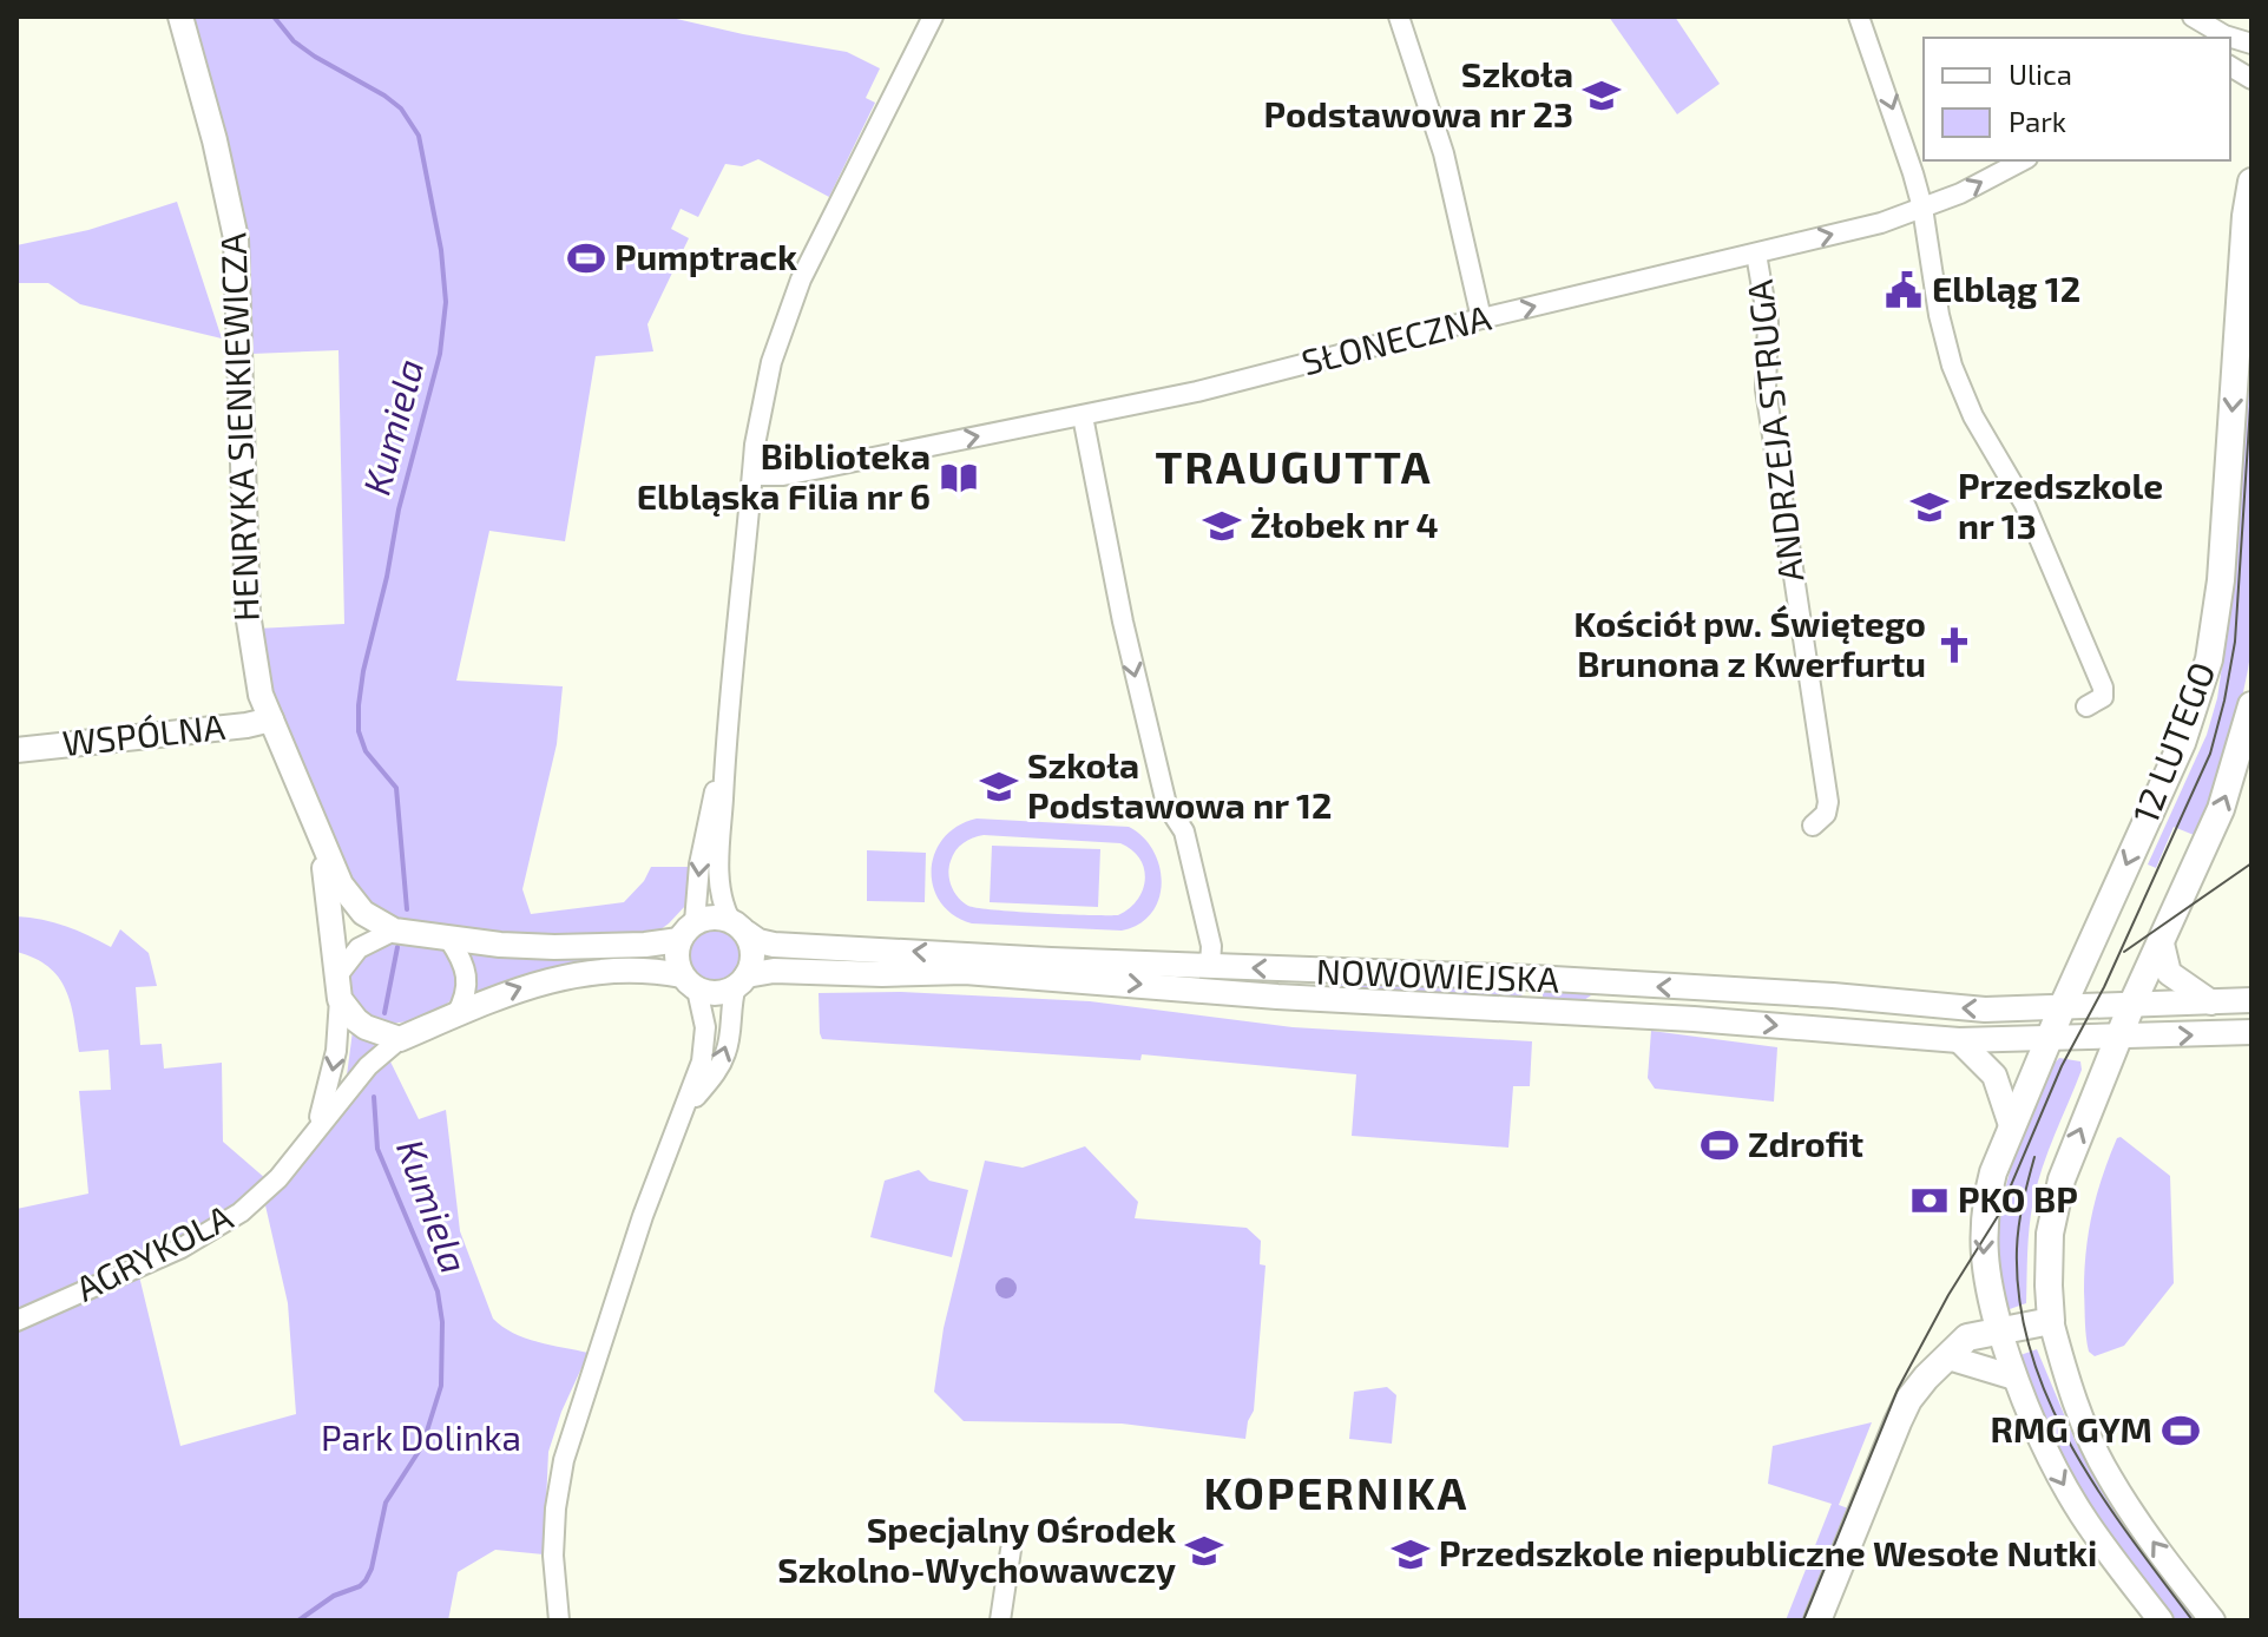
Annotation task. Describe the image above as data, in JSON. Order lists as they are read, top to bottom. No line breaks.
{"streets":{"main road":["12 LUTEGO"],"street":["SŁONECZNA","HENRYKA SIENKIEWICZA","ANDRZEJA STRUGA","WSPÓLNA","NOWOWIEJSKA","AGRYKOLA"]},"crossings":[["SŁONECZNA","ANDRZEJA STRUGA"],["HENRYKA SIENKIEWICZA","WSPÓLNA"],["HENRYKA SIENKIEWICZA","AGRYKOLA"],["12 LUTEGO","NOWOWIEJSKA"]],"one_way":["SŁONECZNA"],"districts":["TRAUGUTTA","KOPERNIKA"],"water":["Kumiela"],"parks":["Park Dolinka"],"places":{"school or university":["Szkoła Podstawowa nr 23","Przedszkole nr 13","Żłobek nr 4","Szkoła Podstawowa nr 12","Specjalny Ośrodek Szkolno-Wychowawczy","Przedszkole niepubliczne Wesołe Nutki"],"sports":["Pumptrack","Zdrofit","RMG GYM"],"public building":["Elbląg 12"],"library":["Biblioteka Elbląska Filia nr 6"],"church":["Kościół pw. Świętego Brunona z Kwerfurtu"],"bank":["PKO BP"]},"legend":["Ulica","Park"]}
